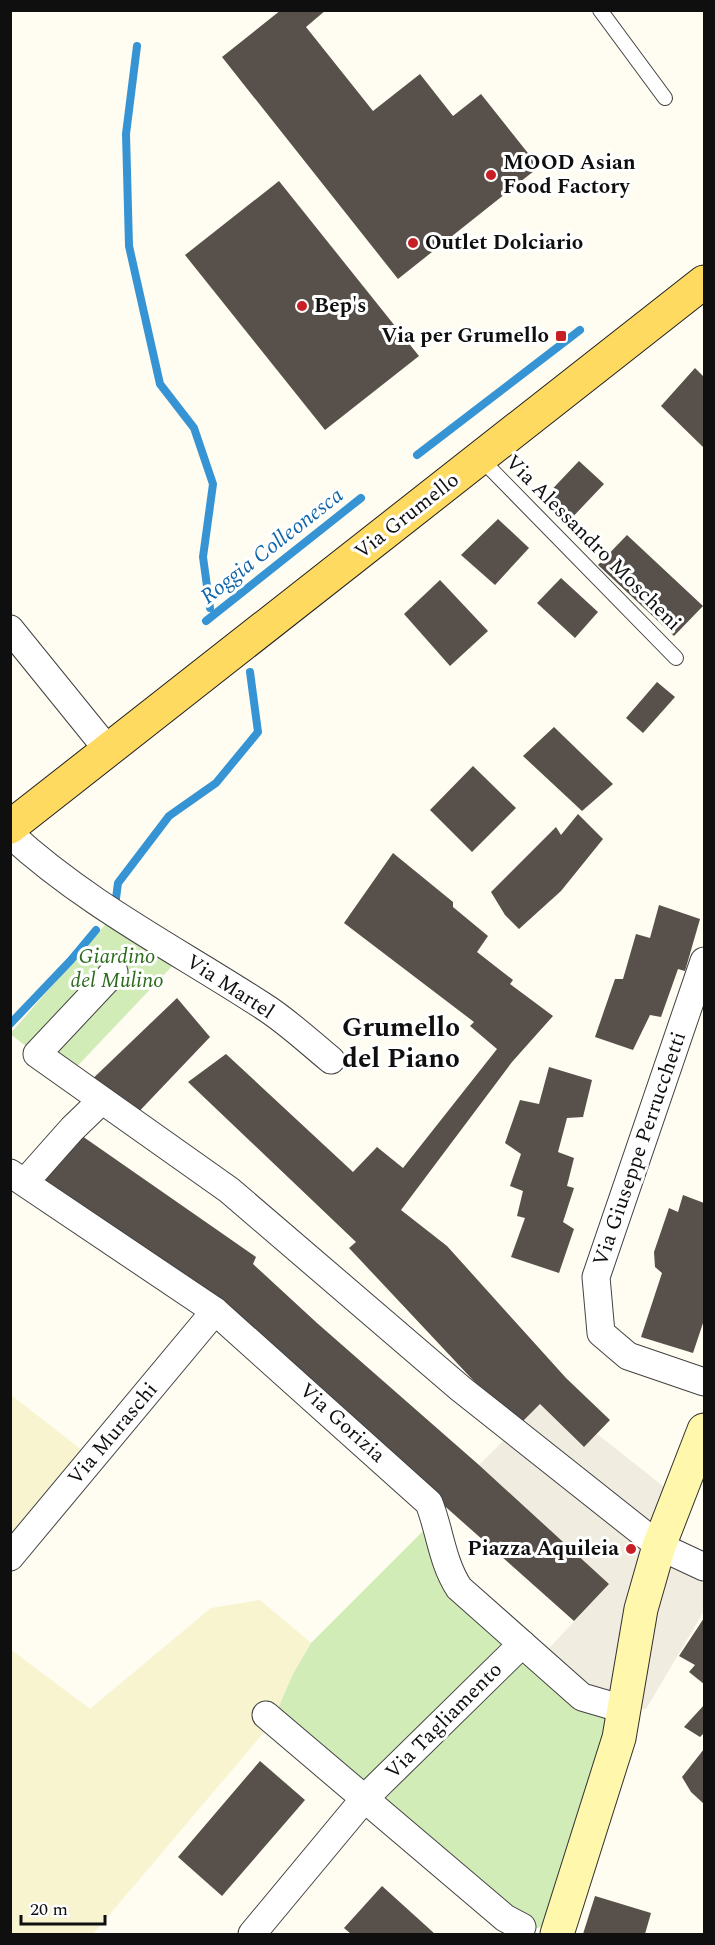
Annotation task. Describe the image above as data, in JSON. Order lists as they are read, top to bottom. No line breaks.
{"streets":{"main road":["Via Grumello"],"street":["Via Martel","Via Giuseppe Perrucchetti","Via Gorizia","Via Muraschi","Via Tagliamento"],"lane":["Via Alessandro Moscheni"]},"crossings":[["Via Grumello","Via Alessandro Moscheni"],["Via Gorizia","Via Muraschi"],["Via Gorizia","Via Tagliamento"]],"districts":["Grumello del Piano"],"water":["Roggia Colleonesca"],"parks":["Giardino del Mulino"],"places":{"other":["MOOD Asian Food Factory","Outlet Dolciario","Bep's","Piazza Aquileia"],"transit":["Via per Grumello"]},"scale_bar":"20 m"}
